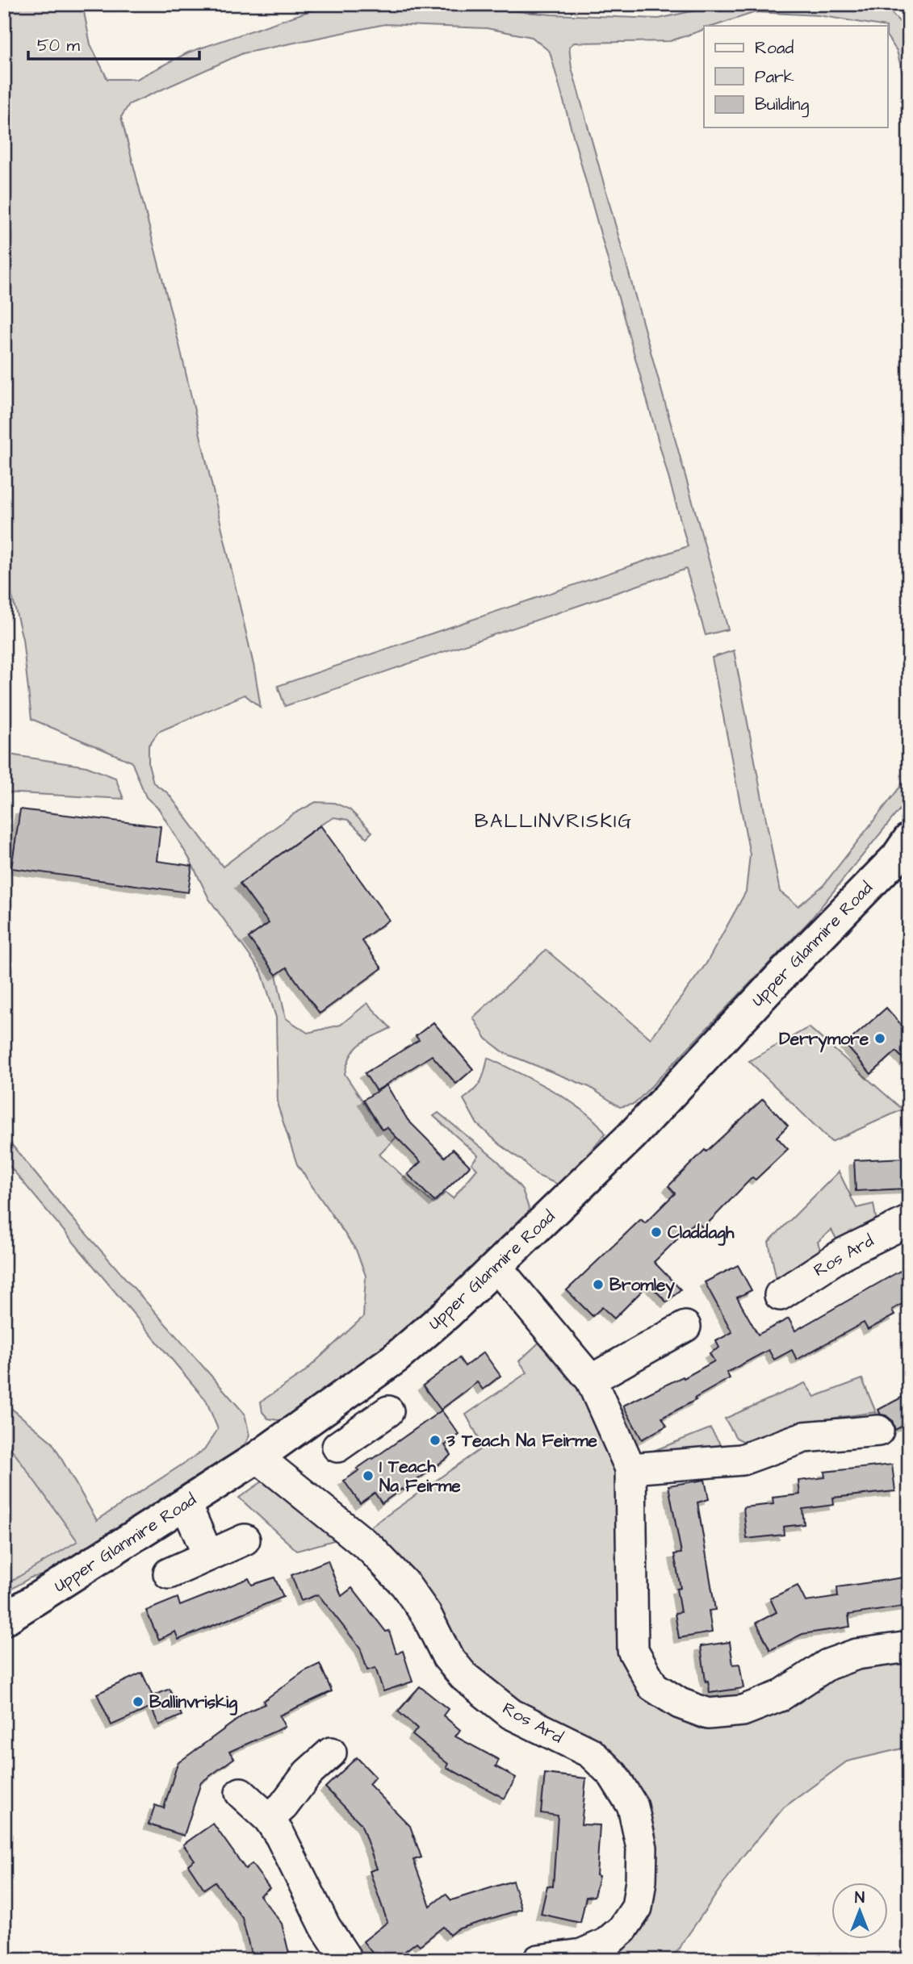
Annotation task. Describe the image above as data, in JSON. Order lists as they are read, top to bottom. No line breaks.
{"streets":{"main road":["Upper Glanmire Road"],"street":["Ros Ard"]},"crossings":[["Upper Glanmire Road","Ros Ard"]],"districts":["BALLINVRISKIG"],"places":["Derrymore","Claddagh","Bromley","3 Teach Na Feirme","1 Teach Na Feirme","Ballinvriskig"],"legend":["Road","Park","Building"],"scale_bar":"50 m","north":"top"}
